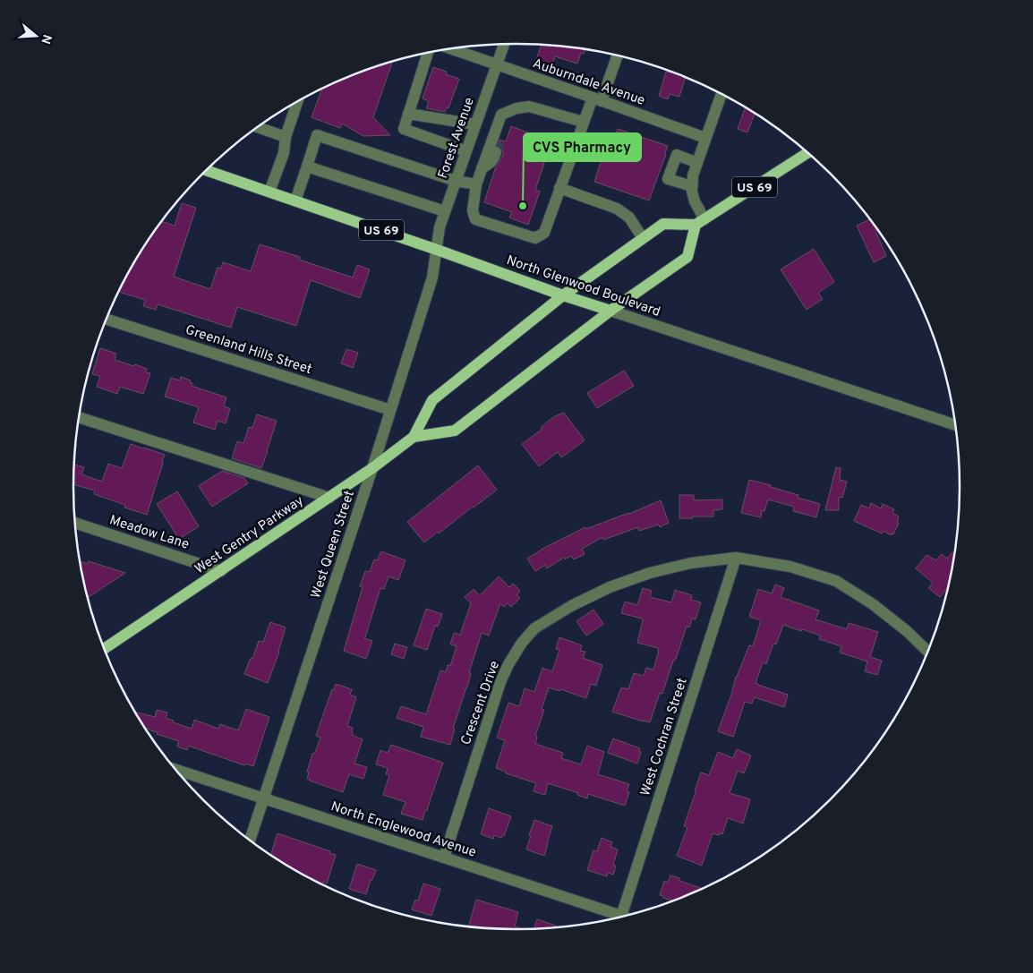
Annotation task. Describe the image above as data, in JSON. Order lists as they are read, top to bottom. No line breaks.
{"streets":{"main road":["US 69","North Glenwood Boulevard","West Gentry Parkway"],"street":["Auburndale Avenue","Forest Avenue","Greenland Hills Street","Meadow Lane","West Queen Street","Crescent Drive","West Cochran Street","North Englewood Avenue"]},"crossings":[["Auburndale Avenue","Forest Avenue"],["Forest Avenue","North Glenwood Boulevard"],["Forest Avenue","West Queen Street"],["US 69","West Gentry Parkway"],["North Glenwood Boulevard","West Gentry Parkway"],["North Glenwood Boulevard","West Queen Street"],["Greenland Hills Street","West Queen Street"],["Meadow Lane","West Gentry Parkway"],["West Gentry Parkway","West Queen Street"],["West Queen Street","North Englewood Avenue"],["Crescent Drive","West Cochran Street"],["Crescent Drive","North Englewood Avenue"]],"places":["CVS Pharmacy"],"north":"right"}
